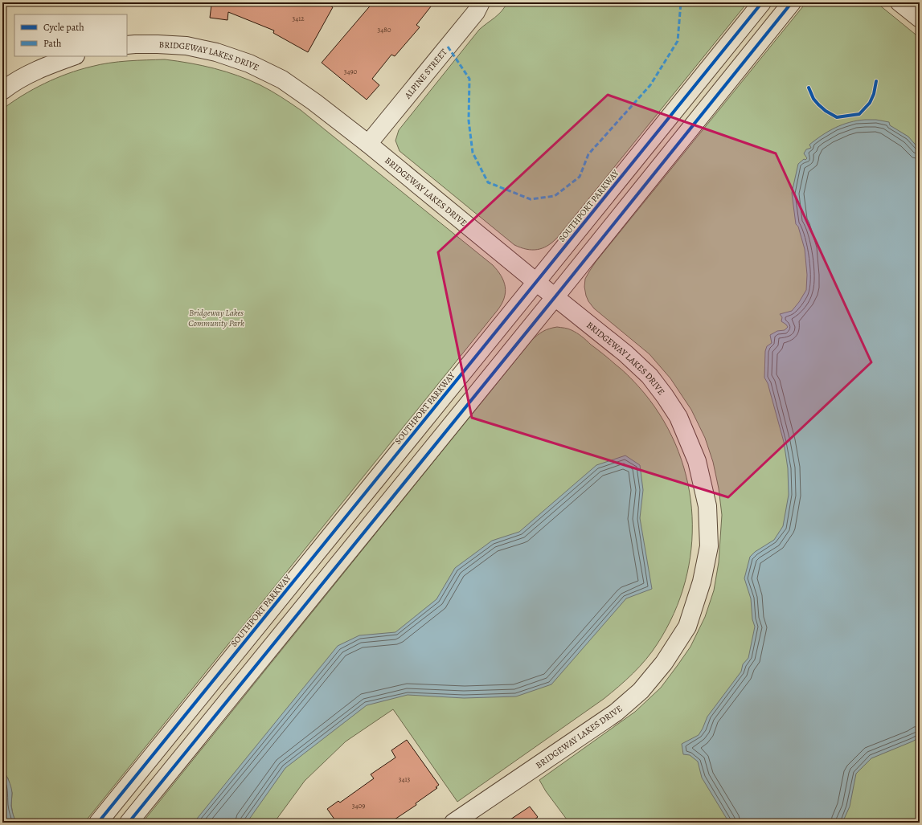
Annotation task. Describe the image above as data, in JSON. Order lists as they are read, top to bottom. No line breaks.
{"streets":{"street":["BRIDGEWAY LAKES DRIVE","ALPINE STREET","SOUTHPORT PARKWAY"]},"crossings":[["BRIDGEWAY LAKES DRIVE","ALPINE STREET"],["BRIDGEWAY LAKES DRIVE","SOUTHPORT PARKWAY"]],"parks":["Bridgeway Lakes Community Park"],"house_numbers":["3412","3480","3490","3413","3409"],"legend":["Cycle path","Path"]}
